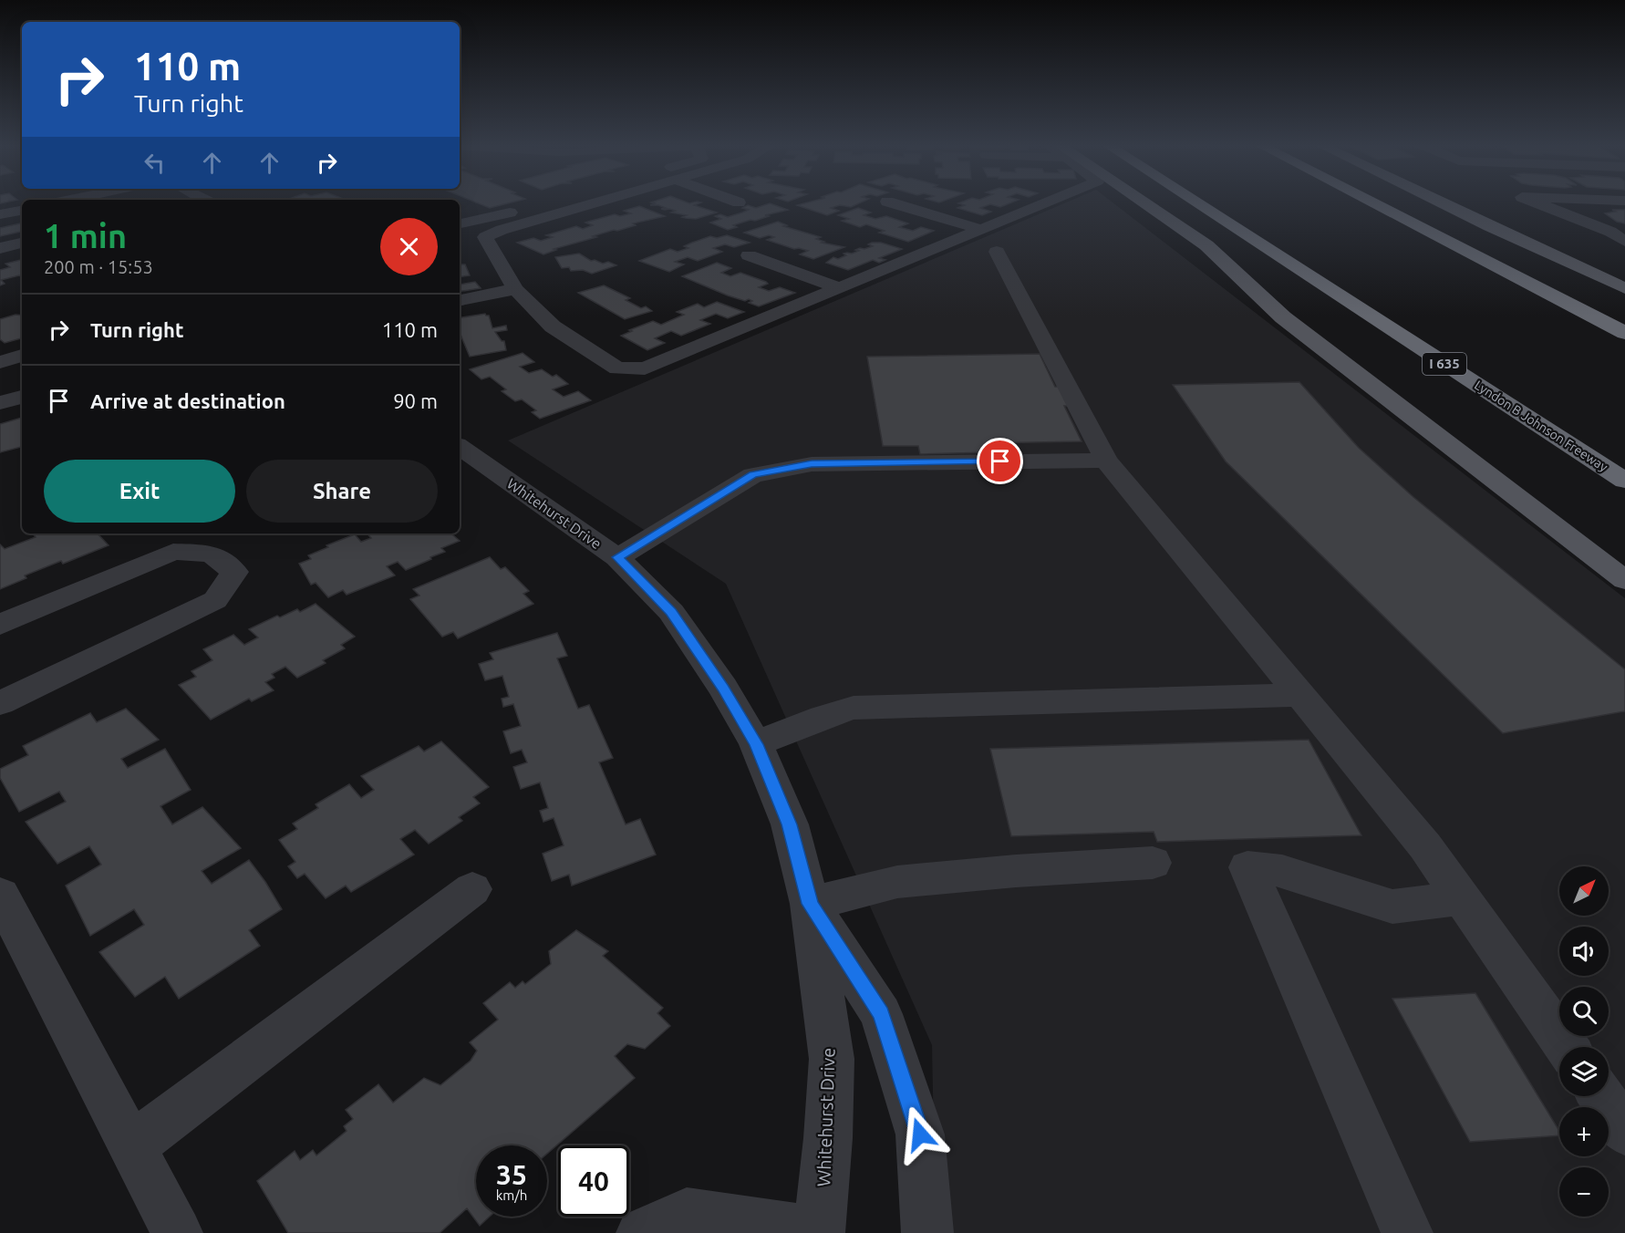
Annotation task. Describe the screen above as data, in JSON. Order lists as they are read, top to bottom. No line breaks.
{"streets":{"highway":["I 635","Lyndon B Johnson Freeway"],"street":["Whitehurst Drive"]},"north":"top right","page":{"turn":["110 m","Turn right"],"heading":["1 min","200 m · 15:53"],"list":[{"name":"Turn right","value":"110 m"},{"name":"Arrive at destination","value":"90 m"}],"buttons":["Exit","Share"],"map_buttons":["+","−"],"speed":"35 km/h","limit":"40"}}
